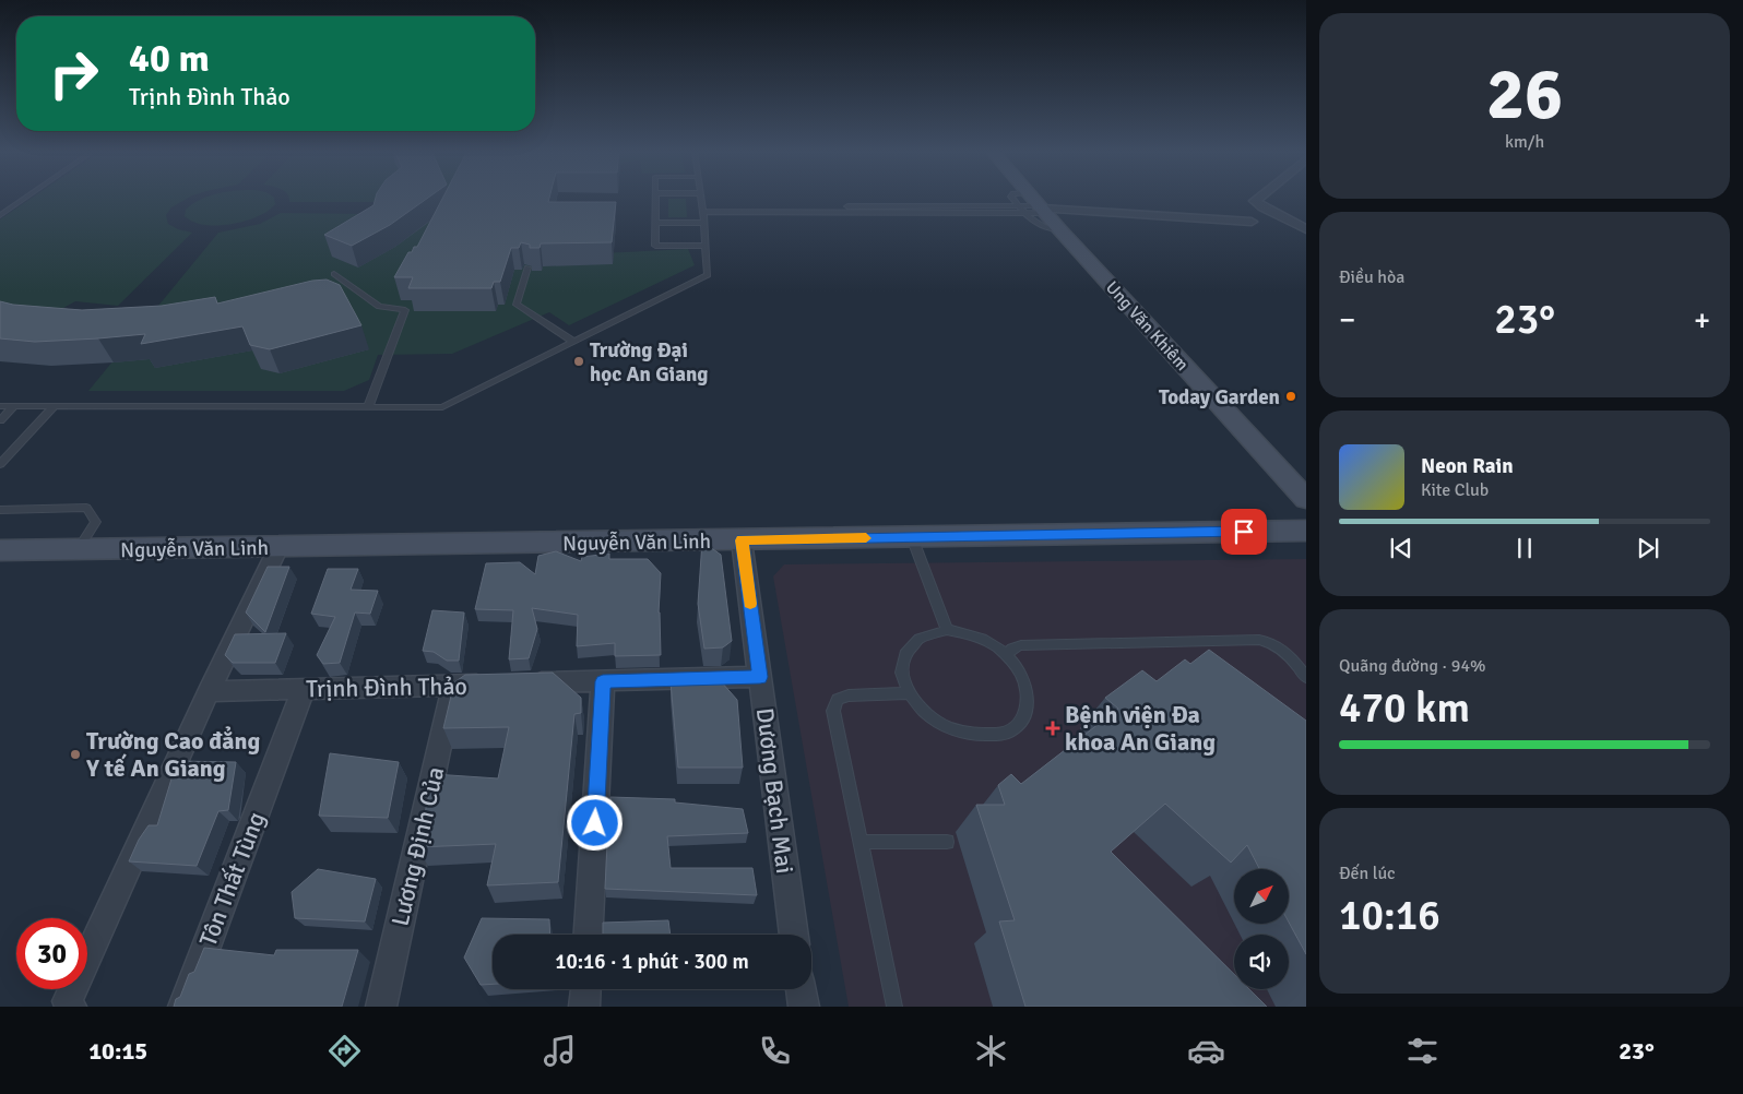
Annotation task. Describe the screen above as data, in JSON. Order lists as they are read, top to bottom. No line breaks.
{"streets":{"street":["Ung Văn Khiêm","Nguyễn Văn Linh","Trịnh Đình Thảo","Dương Bạch Mai","Lương Định Của","Tôn Thất Tùng"]},"crossings":[["Nguyễn Văn Linh","Dương Bạch Mai"],["Trịnh Đình Thảo","Dương Bạch Mai"],["Trịnh Đình Thảo","Lương Định Của"],["Trịnh Đình Thảo","Tôn Thất Tùng"]],"places":{"other":["Trường Đại học An Giang","Today Garden","Trường Cao đẳng Y tế An Giang"],"health":["Bệnh viện Đa khoa An Giang"]},"north":"top right","page":{"tile":[["26","km/h"],"Điều hòa",["Quãng đường · 94%","470 km"],["Đến lúc","10:16"]],"turn":["40 m","Trịnh Đình Thảo"],"heat":["−","23°","+"],"song":["Neon Rain","Kite Club"],"limit":"30","trip":"10:16 · 1 phút · 300 m","tabs":["10:15","23°"]}}
